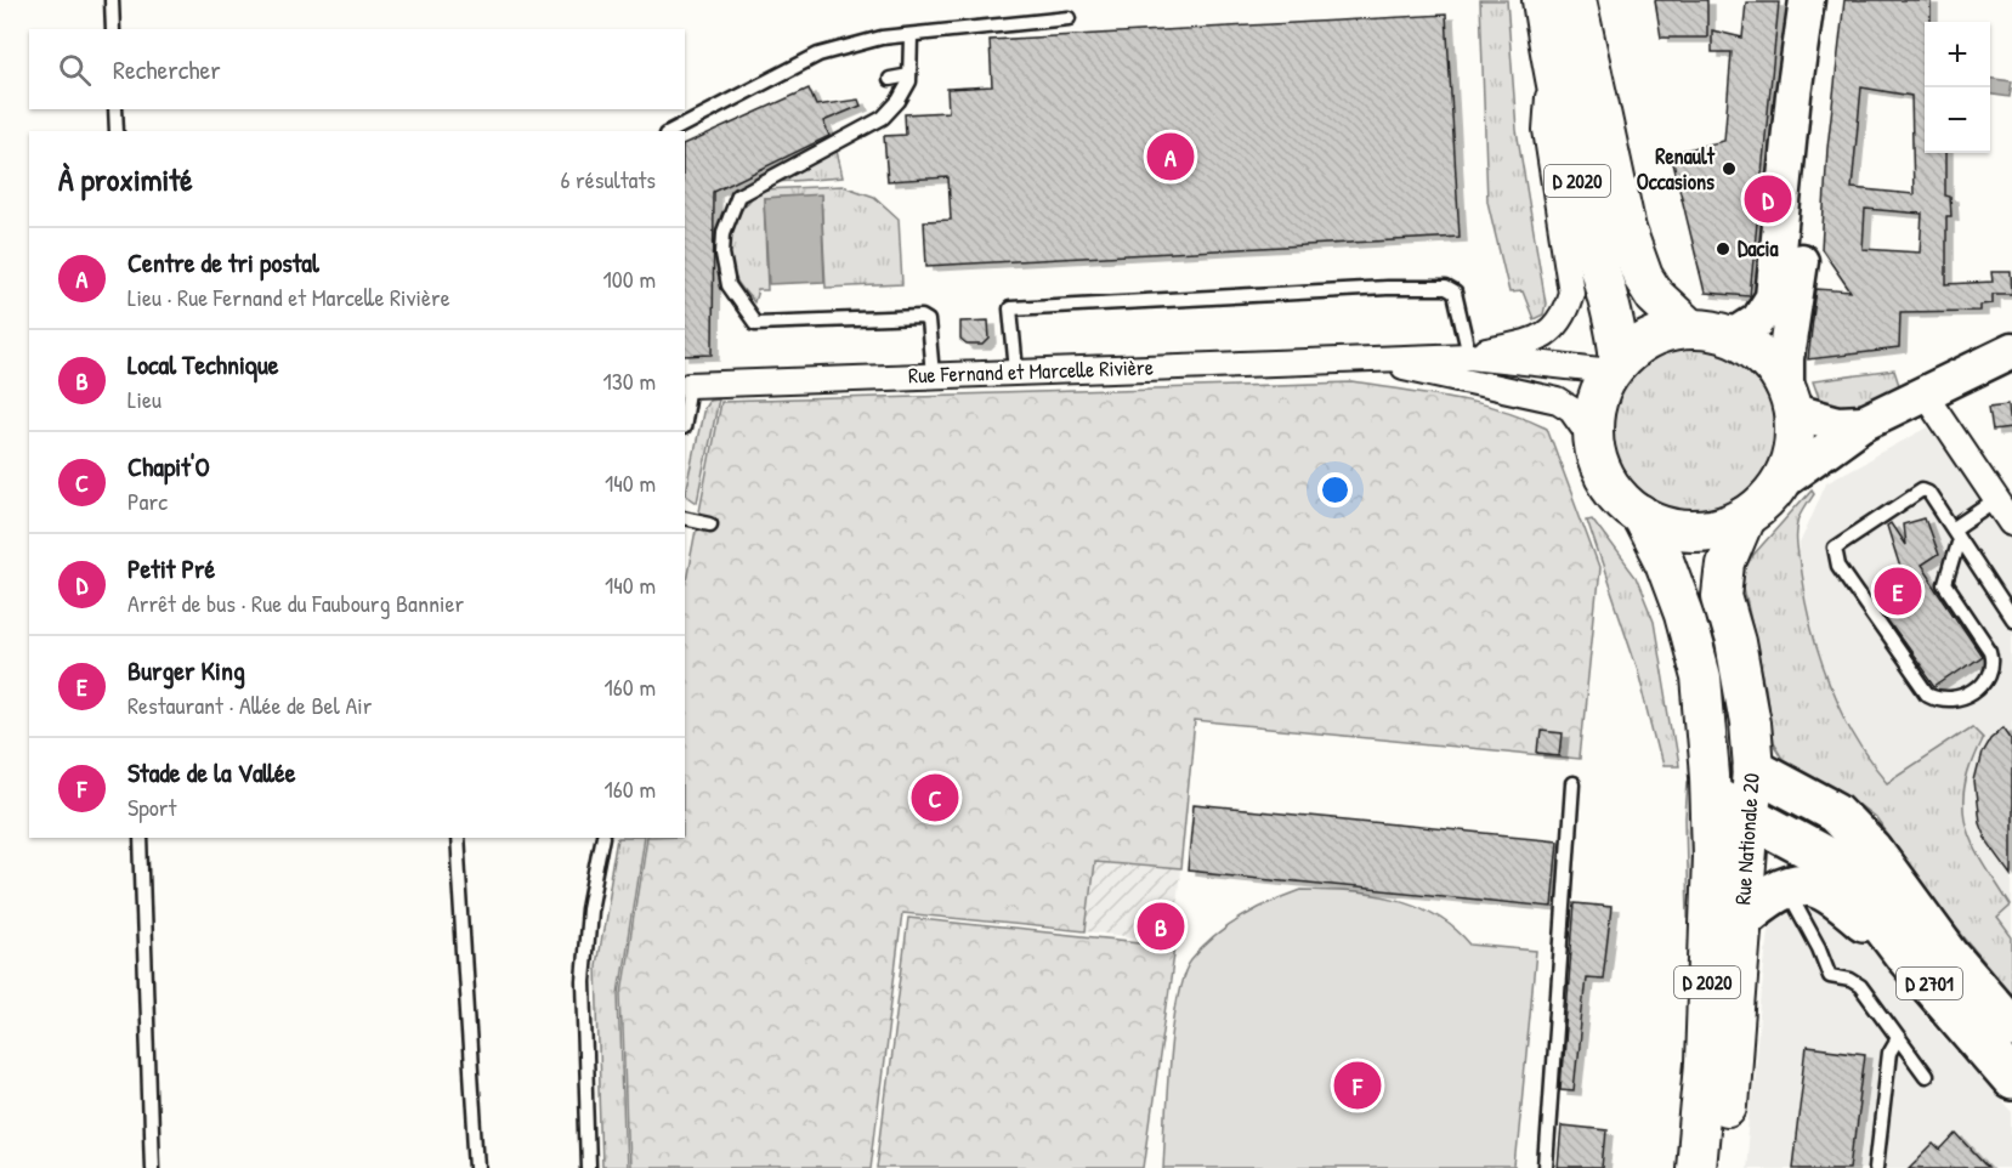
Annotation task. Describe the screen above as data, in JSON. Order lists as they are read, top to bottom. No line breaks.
{"streets":{"highway":["D 2701"],"main road":["D 2020","Rue Nationale 20"],"street":["Rue Fernand et Marcelle Rivière"]},"crossings":[["D 2020","Rue Fernand et Marcelle Rivière"],["D 2020","Rue Nationale 20"],["Rue Fernand et Marcelle Rivière","Rue Nationale 20"],["Rue Nationale 20","D 2701"]],"places":["Renault Occasions","Dacia"],"page":{"map_buttons":["+","−"],"search":"Rechercher","pins":["A","D","E","C","B","F"],"heading":["À proximité","6 résultats"],"list":[{"mark":"A","name":"Centre de tri postal","note":"Lieu · Rue Fernand et Marcelle Rivière","value":"100 m"},{"mark":"B","name":"Local Technique","note":"Lieu","value":"130 m"},{"mark":"C","name":"Chapit'O","note":"Parc","value":"140 m"},{"mark":"D","name":"Petit Pré","note":"Arrêt de bus · Rue du Faubourg Bannier","value":"140 m"},{"mark":"E","name":"Burger King","note":"Restaurant · Allée de Bel Air","value":"160 m"},{"mark":"F","name":"Stade de la Vallée","note":"Sport","value":"160 m"}]}}
